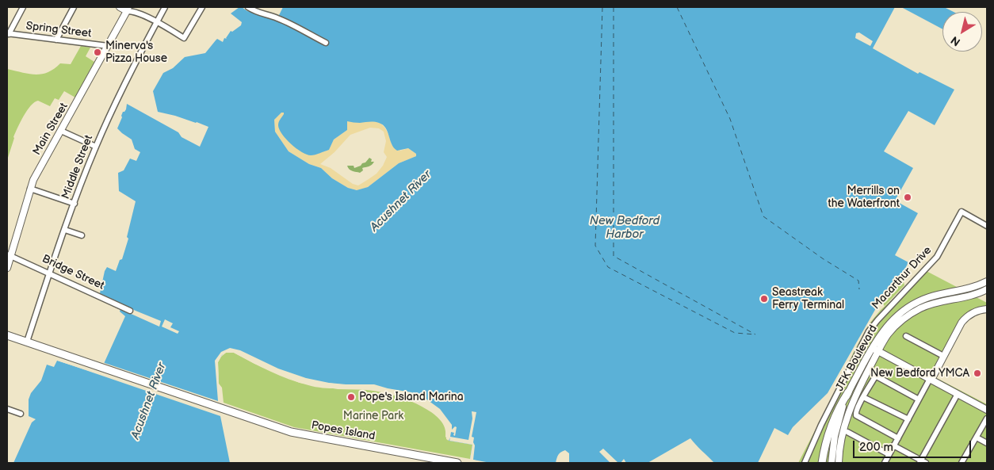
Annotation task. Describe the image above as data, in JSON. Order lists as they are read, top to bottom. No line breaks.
{"streets":{"highway":["Popes Island"],"main road":["Main Street","JFK Boulevard"],"street":["Spring Street","Middle Street","Bridge Street","Macarthur Drive"]},"crossings":[["Spring Street","Main Street"],["Main Street","Bridge Street"],["Middle Street","Bridge Street"],["Middle Street","Popes Island"]],"water":["Acushnet River","New Bedford Harbor"],"parks":["Marine Park"],"places":["Minerva's Pizza House","Merrills on the Waterfront","Seastreak Ferry Terminal","New Bedford YMCA","Pope's Island Marina"],"scale_bar":"200 m","north":"bottom left"}
